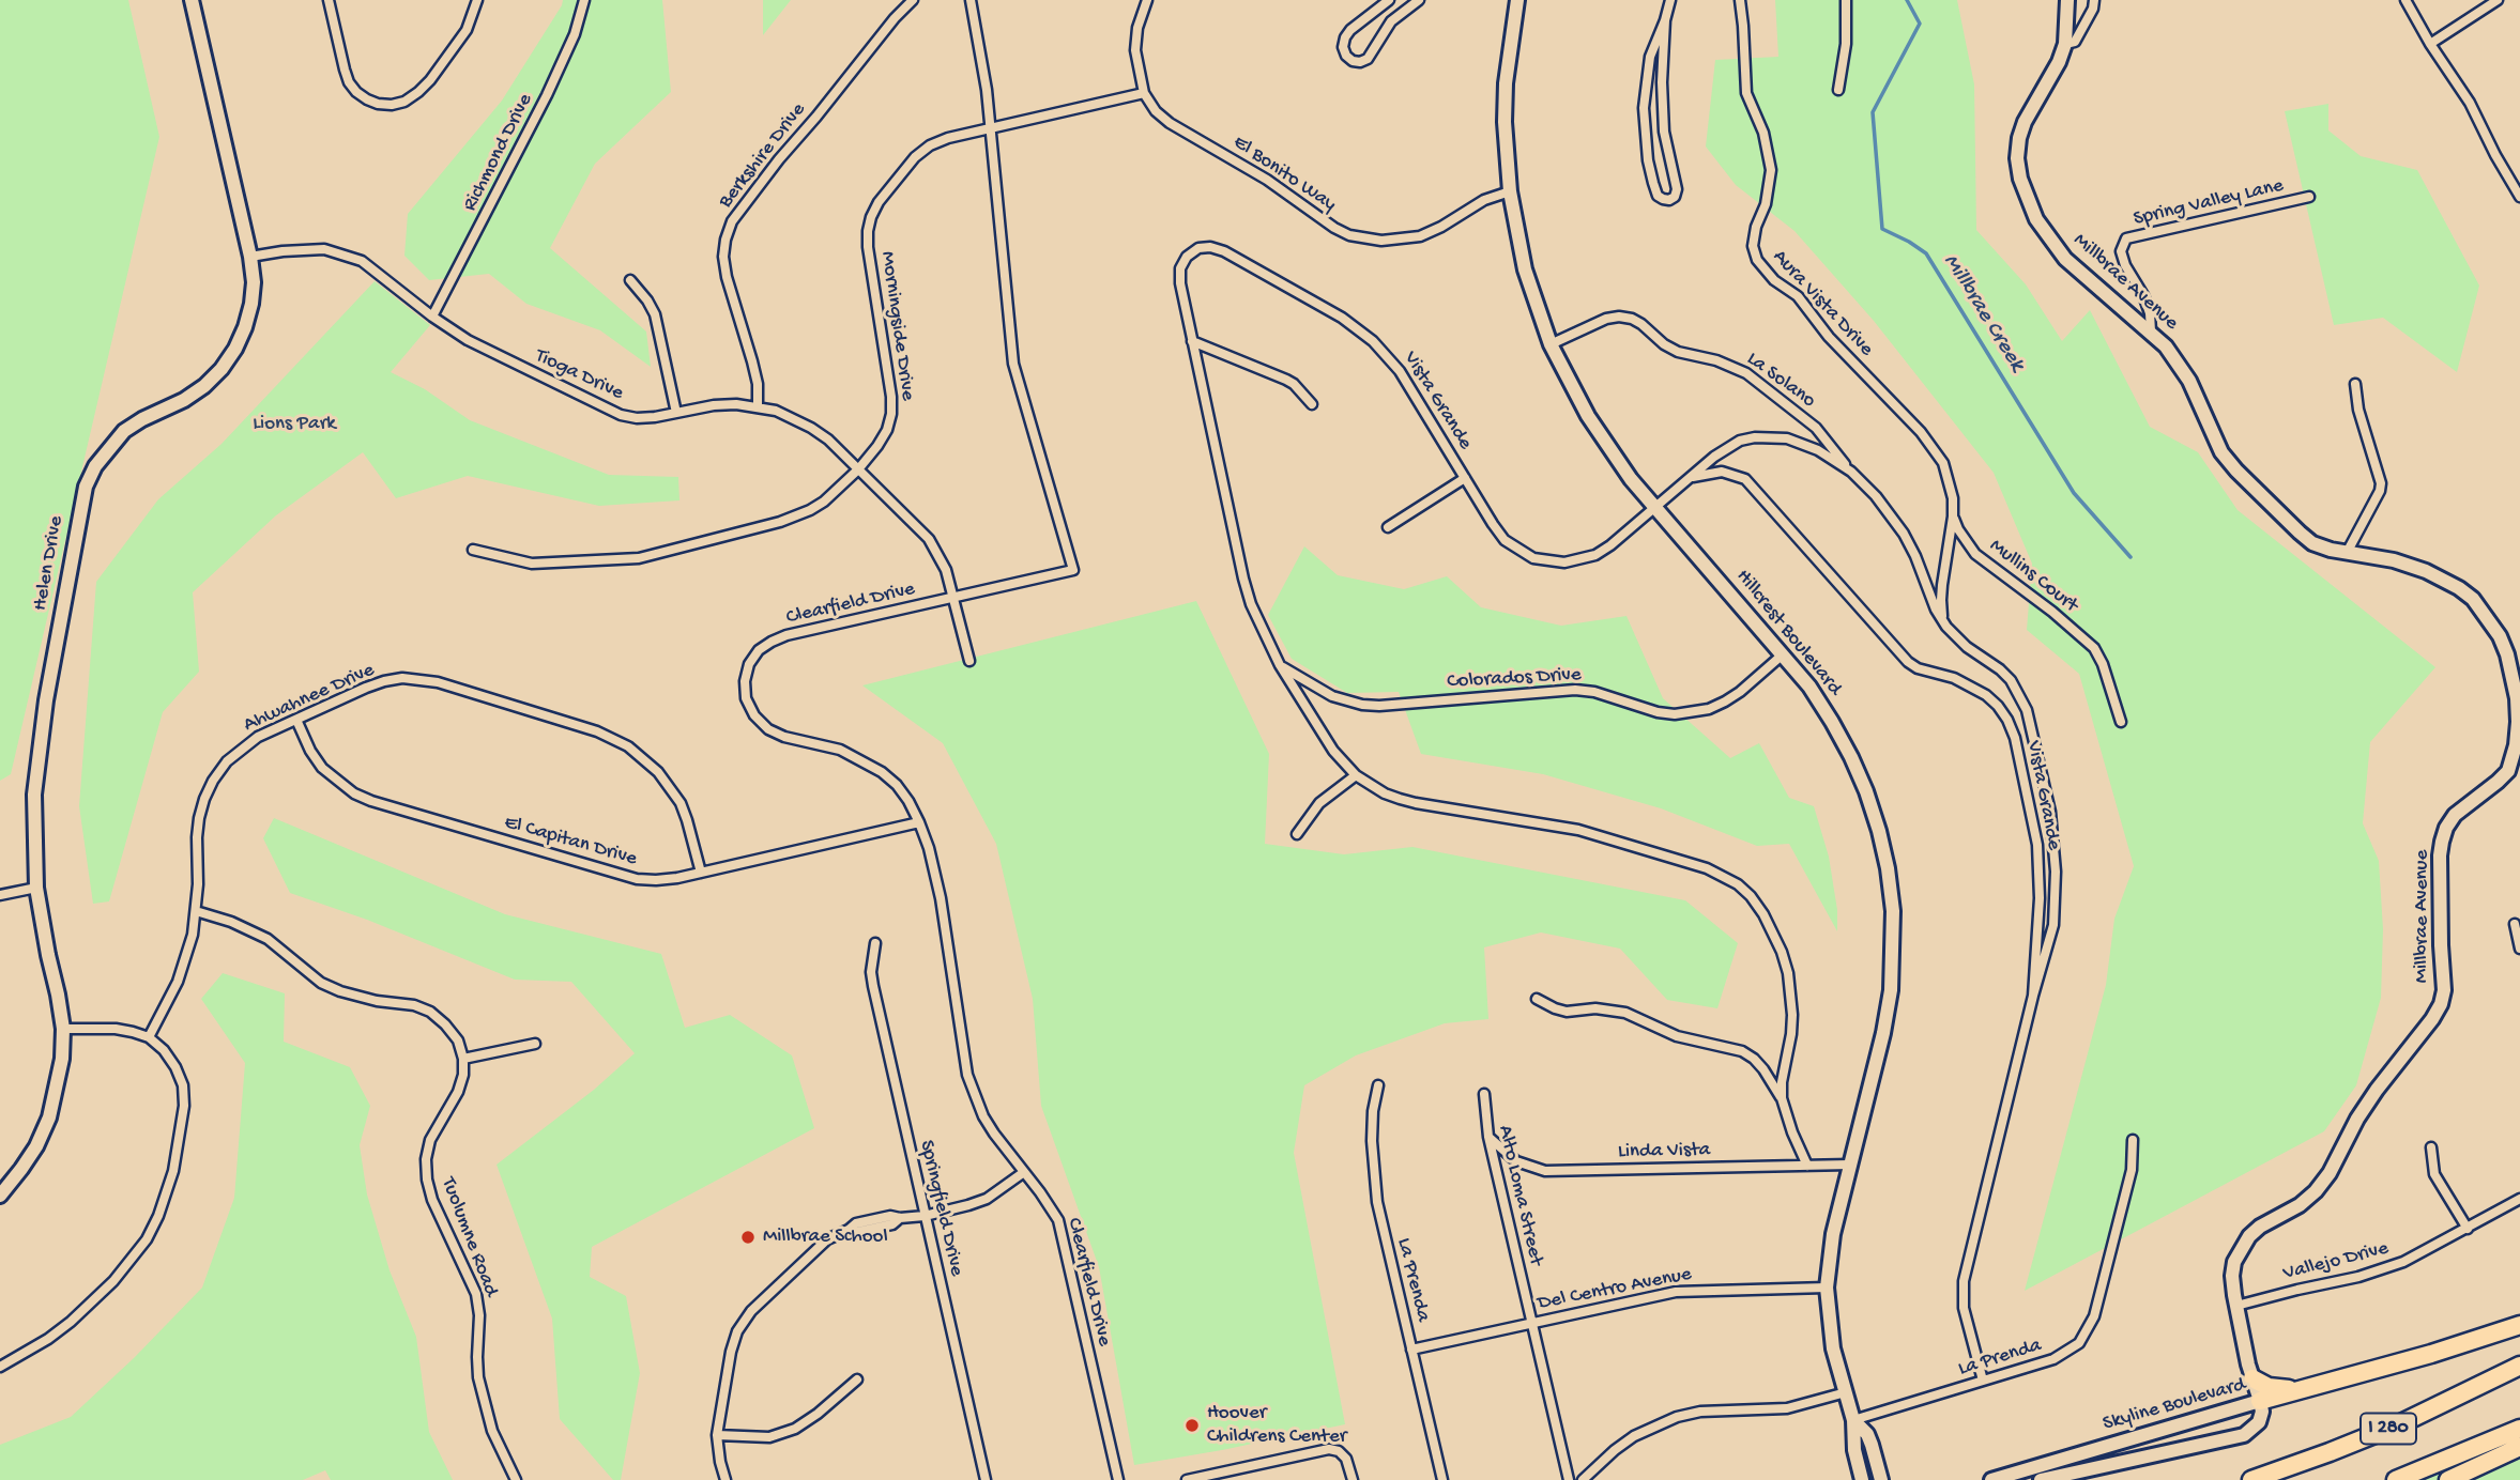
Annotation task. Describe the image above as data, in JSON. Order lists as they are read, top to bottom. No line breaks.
{"streets":{"highway":["I 280"],"street":["Richmond Drive","Berkshire Drive","El Bonito Way","Spring Valley Lane","Millbrae Avenue","Aura Vista Drive","Morningside Drive","Tioga Drive","La Solano","Vista Grande","Helen Drive","Mullins Court","Clearfield Drive","Hillcrest Boulevard","Colorados Drive","Ahwahnee Drive","El Capitan Drive","Linda Vista","Alto Loma Street","Springfield Drive","Tuolumne Road","Vallejo Drive","La Prenda","Del Centro Avenue","Skyline Boulevard"]},"crossings":[["Richmond Drive","Tioga Drive"],["Berkshire Drive","Tioga Drive"],["El Bonito Way","Morningside Drive"],["El Bonito Way","Hillcrest Boulevard"],["Spring Valley Lane","Millbrae Avenue"],["Millbrae Avenue","Vallejo Drive"],["Millbrae Avenue","Skyline Boulevard"],["Aura Vista Drive","Mullins Court"],["Morningside Drive","Tioga Drive"],["Morningside Drive","Clearfield Drive"],["Tioga Drive","Helen Drive"],["Tioga Drive","Clearfield Drive"],["La Solano","Hillcrest Boulevard"],["Vista Grande","Hillcrest Boulevard"],["Vista Grande","Colorados Drive"],["Vista Grande","Linda Vista"],["Vista Grande","La Prenda"],["Clearfield Drive","El Capitan Drive"],["Hillcrest Boulevard","Colorados Drive"],["Hillcrest Boulevard","Linda Vista"],["Hillcrest Boulevard","La Prenda"],["Hillcrest Boulevard","Del Centro Avenue"],["Ahwahnee Drive","El Capitan Drive"],["Linda Vista","Alto Loma Street"],["Alto Loma Street","Del Centro Avenue"],["La Prenda","Del Centro Avenue"]],"water":["Millbrae Creek"],"parks":["Lions Park"],"places":["Millbrae School","Hoover Childrens Center"]}
